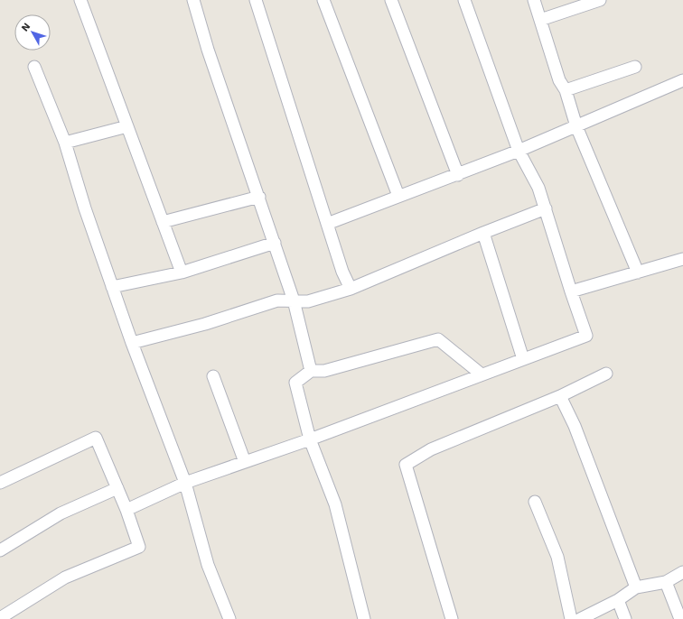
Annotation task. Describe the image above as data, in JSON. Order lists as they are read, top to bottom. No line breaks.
{"north":"top left"}
